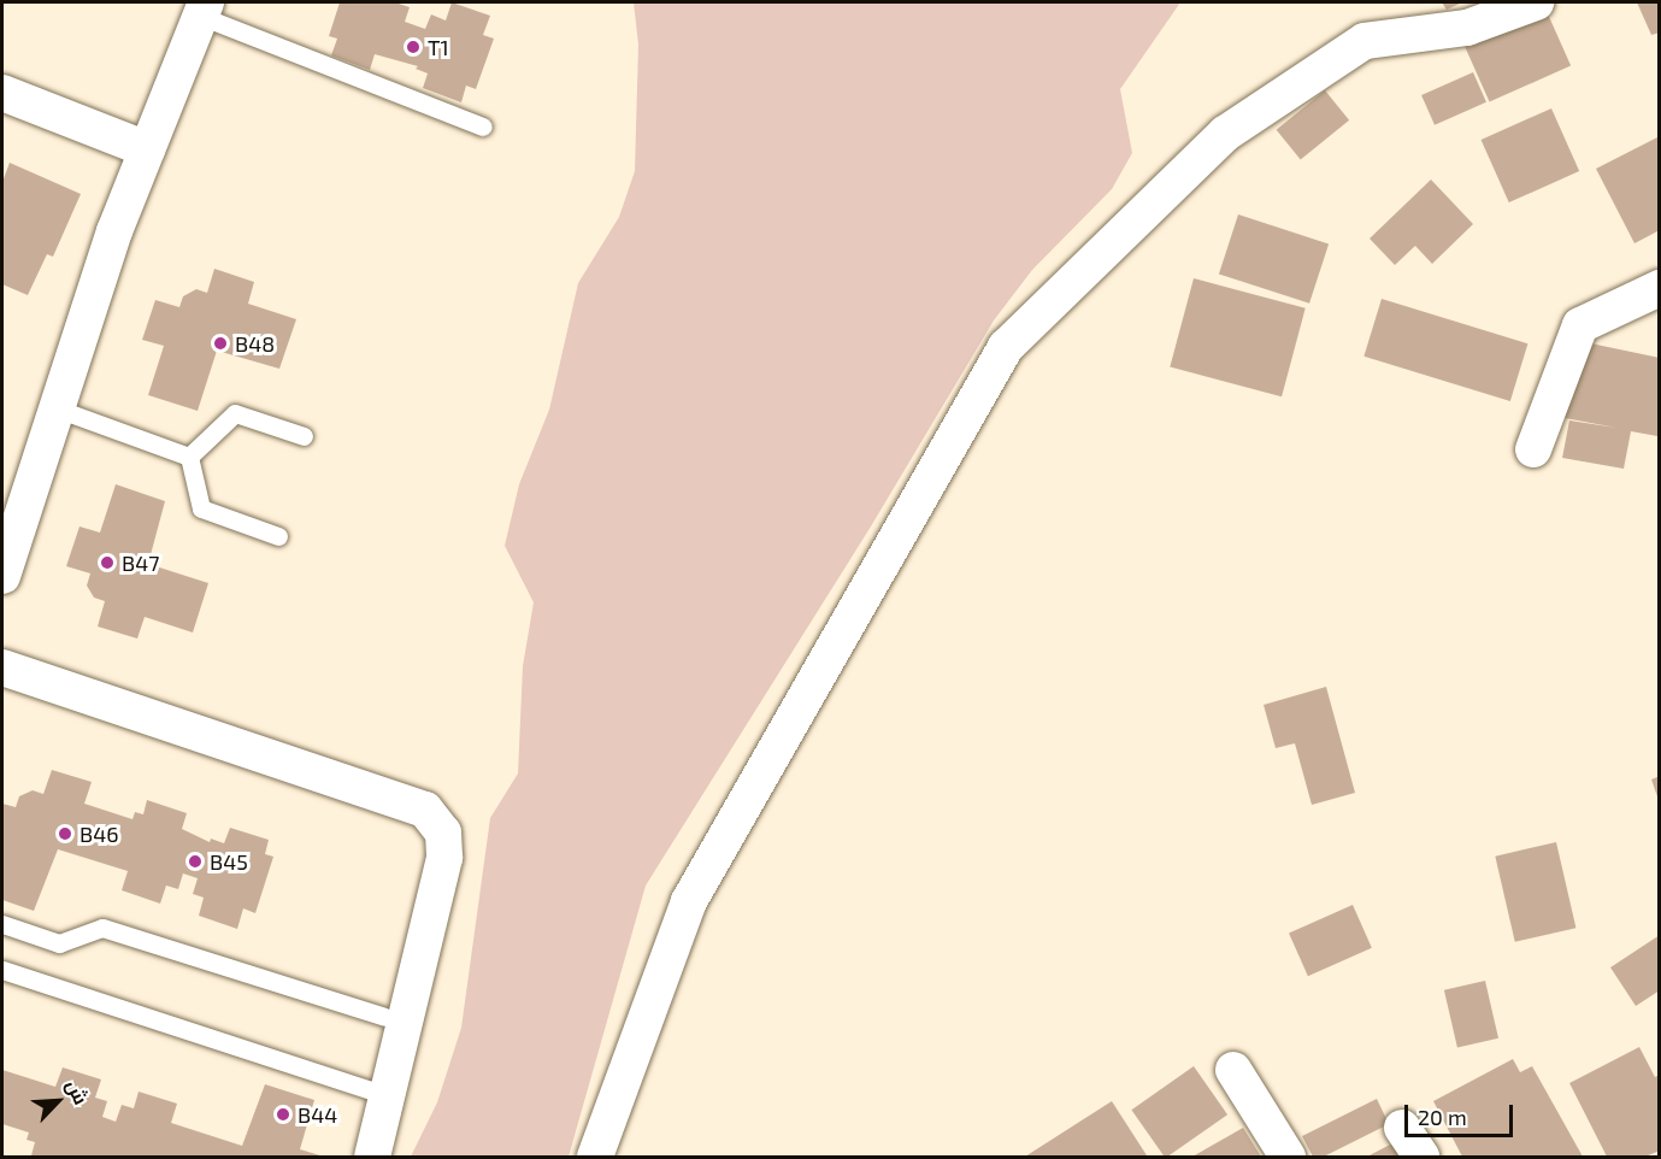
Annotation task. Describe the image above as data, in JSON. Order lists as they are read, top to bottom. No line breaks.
{"places":["T1","B48","B47","B46","B45","B44"],"scale_bar":"20 m","north":"top right"}
